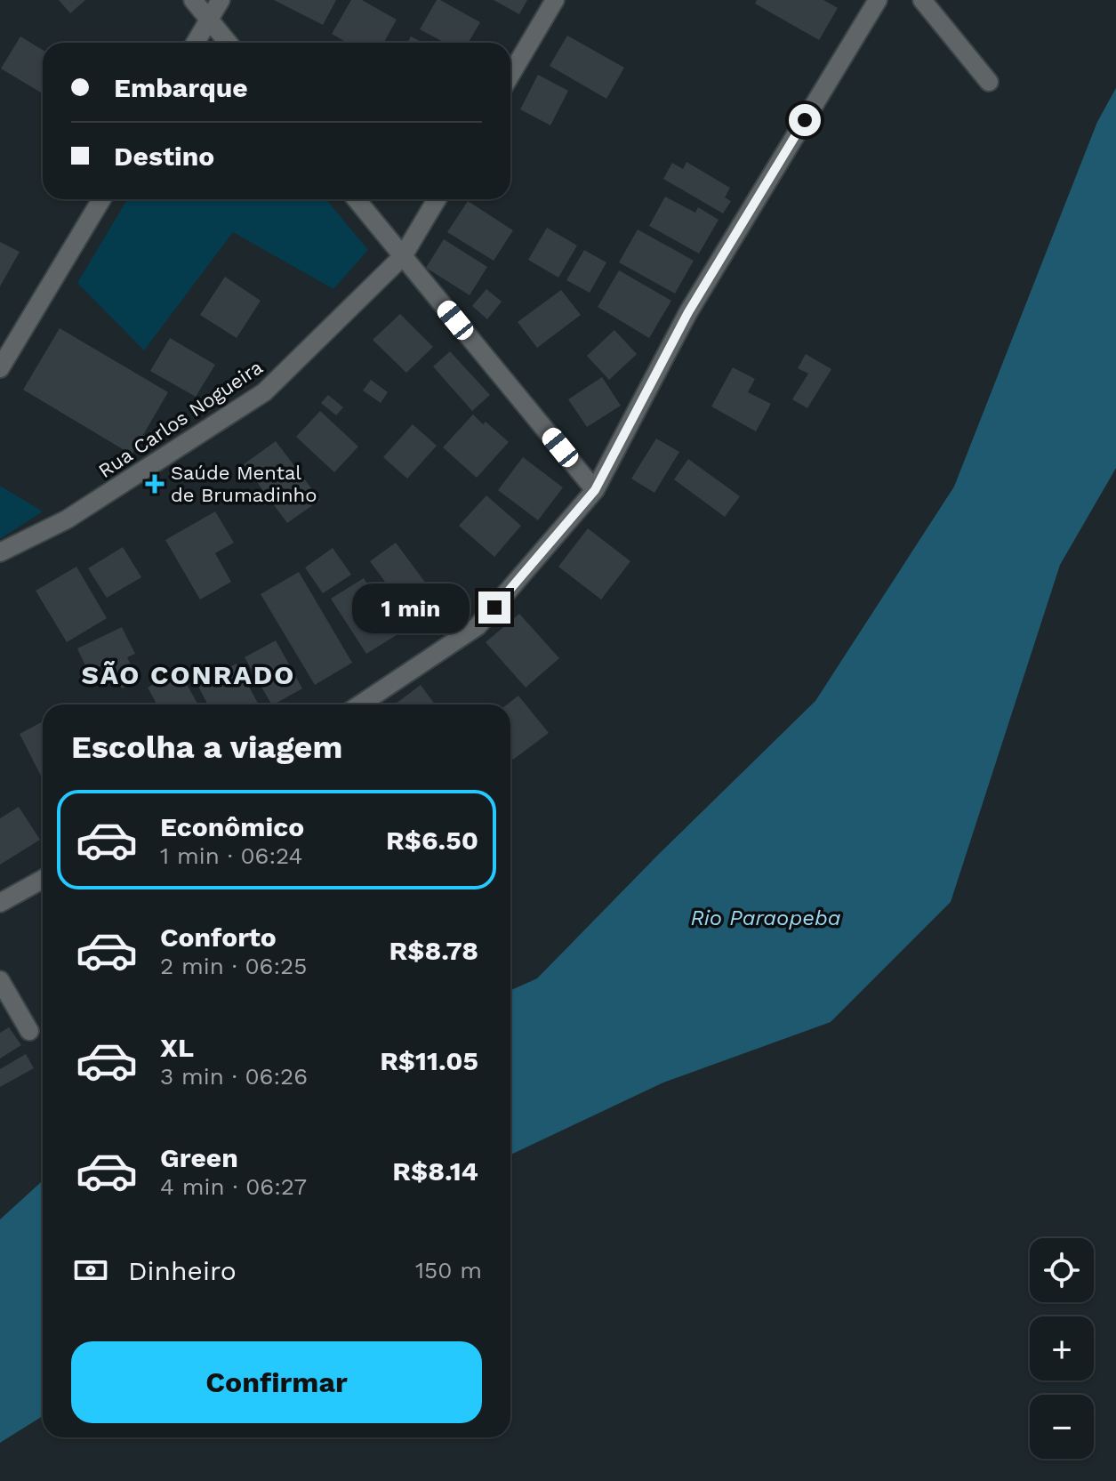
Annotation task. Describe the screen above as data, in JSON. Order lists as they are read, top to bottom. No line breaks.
{"streets":{"street":["Rua Carlos Nogueira"]},"districts":["SÃO CONRADO"],"water":["Rio Paraopeba"],"places":{"health":["Saúde Mental de Brumadinho"]},"page":{"banner":["Embarque","Destino"],"bubble":"1 min","heading":"Escolha a viagem","list":[{"name":"Econômico","note":"1 min · 06:24","value":"R$6.50"},{"name":"Conforto","note":"2 min · 06:25","value":"R$8.78"},{"name":"XL","note":"3 min · 06:26","value":"R$11.05"},{"name":"Green","note":"4 min · 06:27","value":"R$8.14"}],"pay":["Dinheiro","150 m"],"map_buttons":["+","−"],"buttons":"Confirmar"}}
